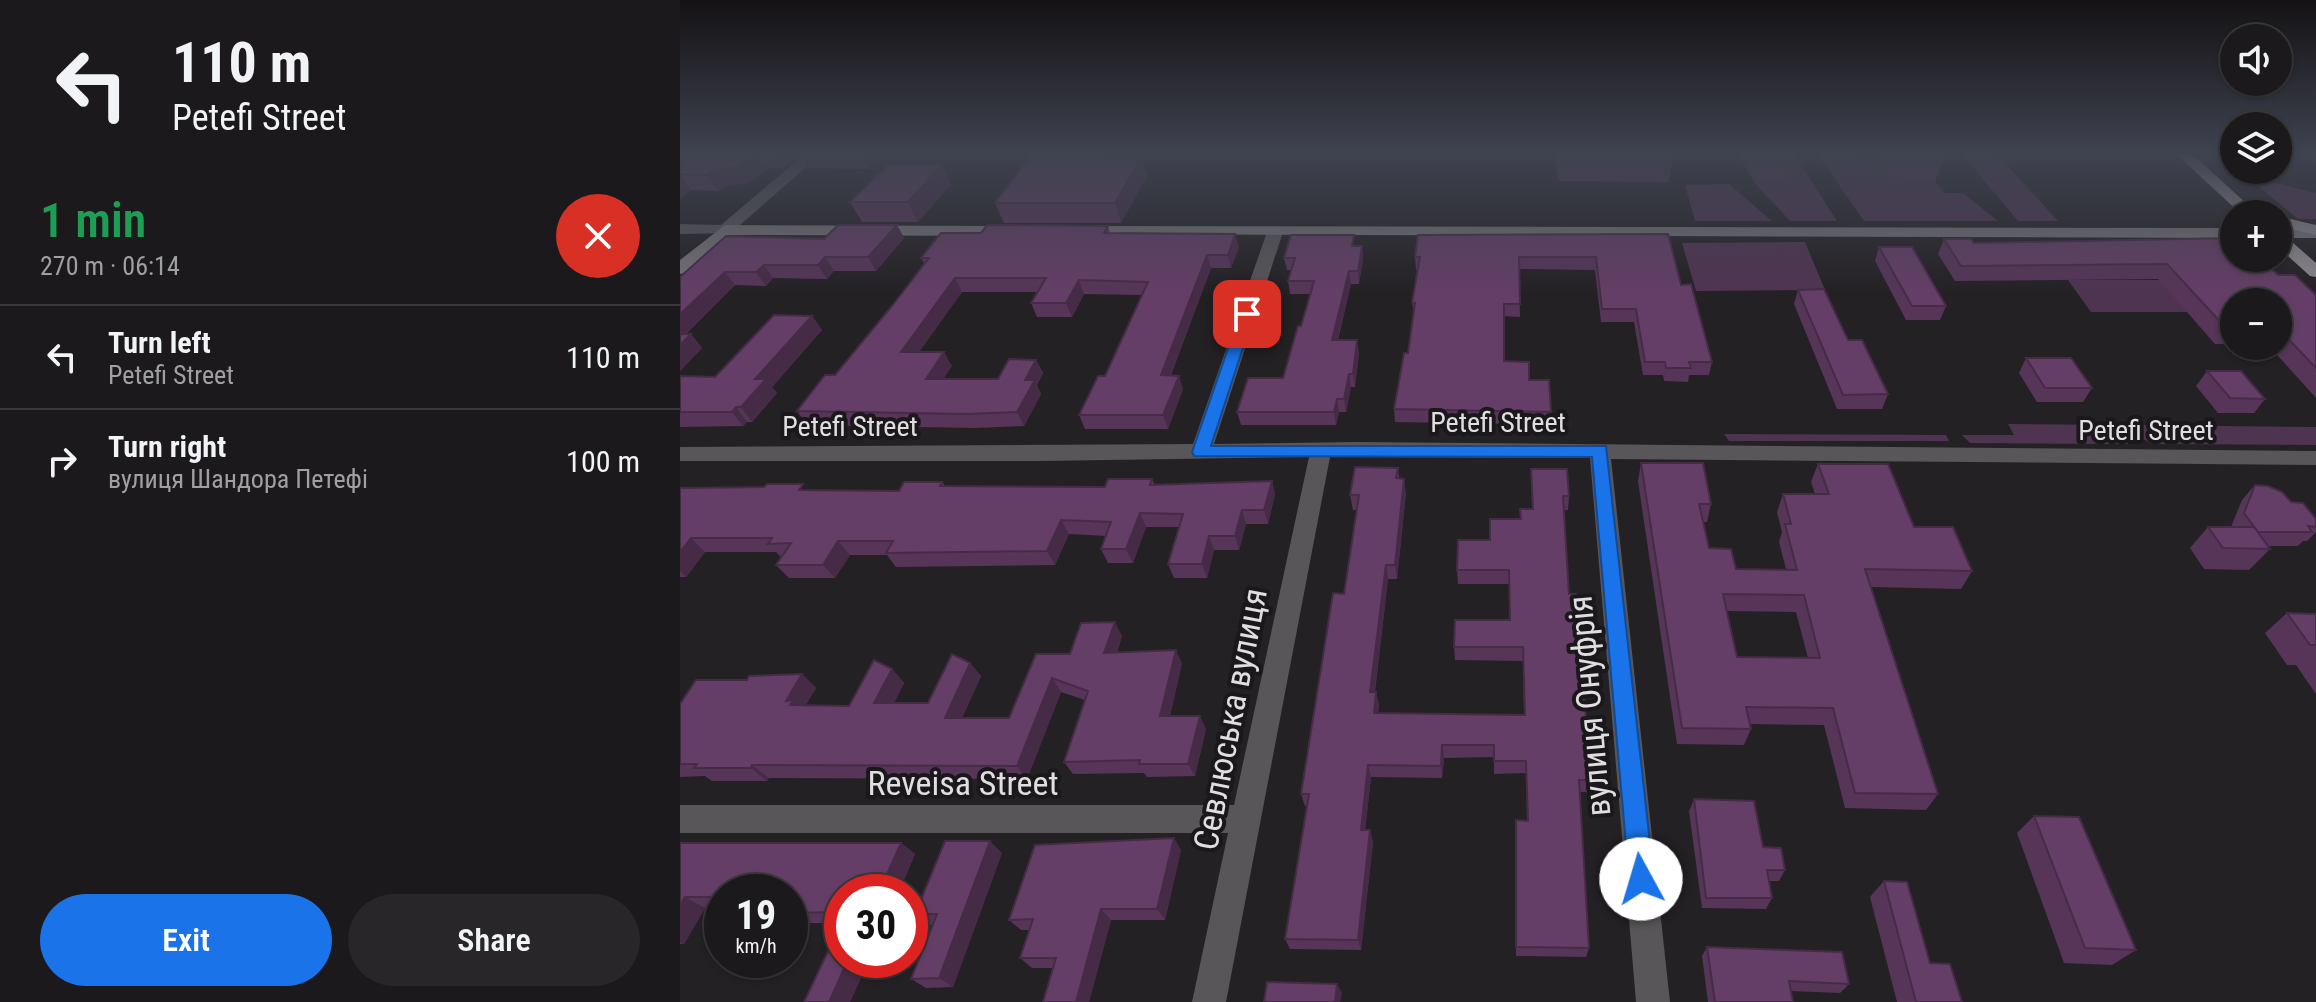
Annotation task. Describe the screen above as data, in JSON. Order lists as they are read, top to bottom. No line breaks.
{"streets":{"street":["Petefi Street","вулиця Онуфрія","Севлюська вулиця","Reveisa Street"]},"crossings":[["Petefi Street","вулиця Онуфрія"],["Petefi Street","Севлюська вулиця"],["Севлюська вулиця","Reveisa Street"]],"page":{"turn":["110 m","Petefi Street"],"map_buttons":["+","−"],"heading":["1 min","270 m · 06:14"],"list":[{"name":"Turn left","note":"Petefi Street","value":"110 m"},{"name":"Turn right","note":"вулиця Шандора Петефі","value":"100 m"}],"speed":"19 km/h","limit":"30","buttons":["Exit","Share"]}}
